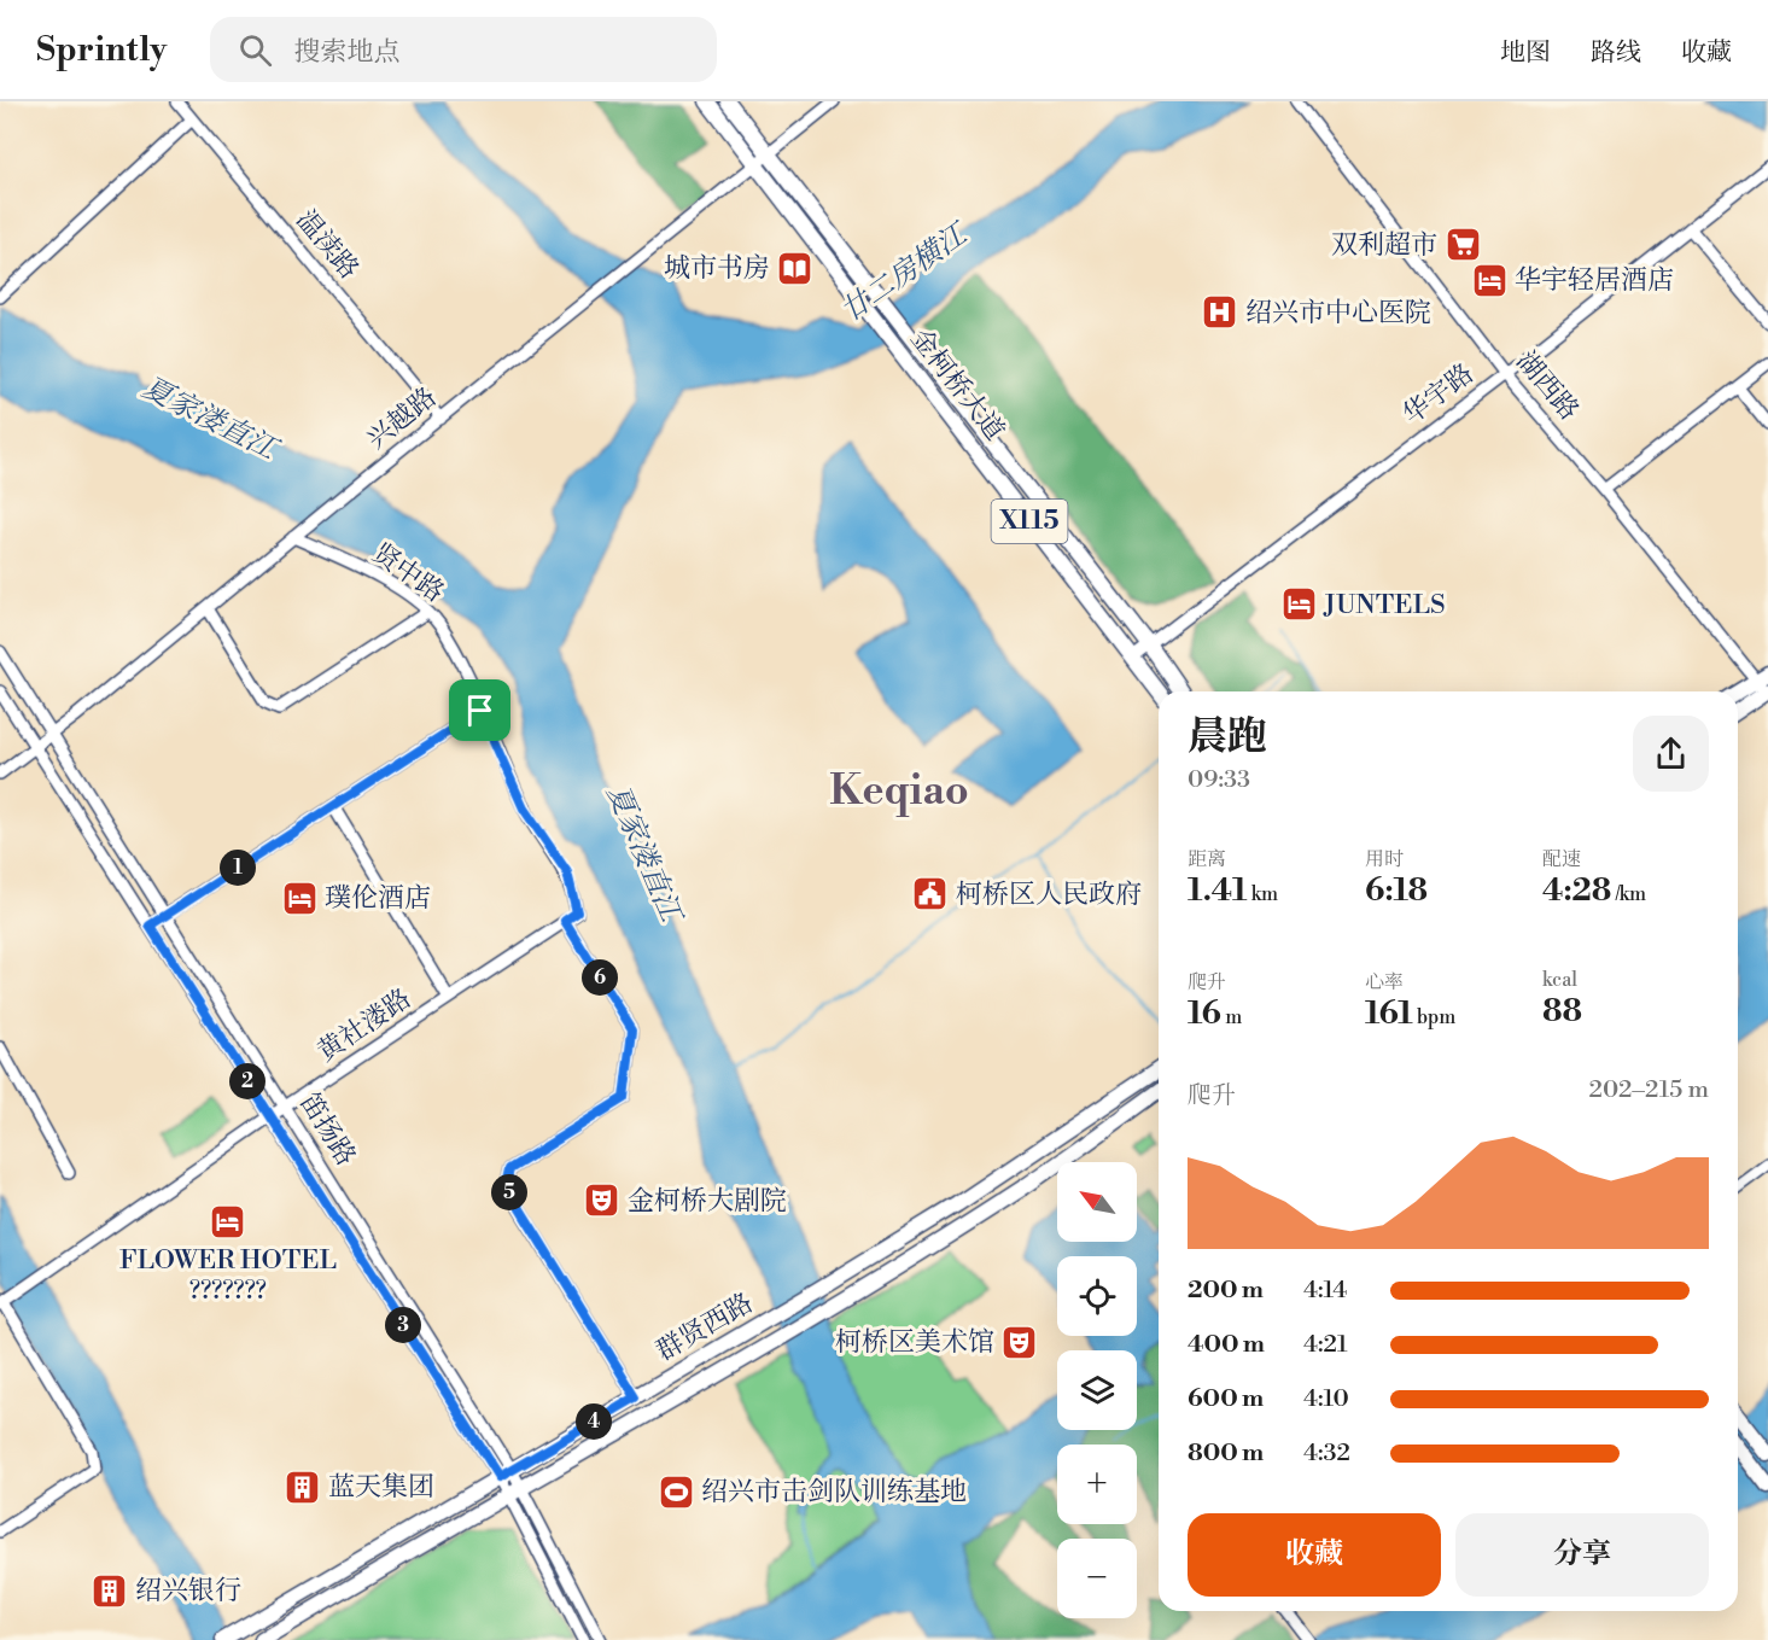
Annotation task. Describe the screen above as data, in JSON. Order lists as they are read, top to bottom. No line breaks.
{"streets":{"main road":["金柯桥大道","X115","群贤西路"],"street":["温渎路","湖西路","华宇路","兴越路","贤中路","黄社溇路","笛扬路"]},"crossings":[["温渎路","兴越路"],["金柯桥大道","华宇路"],["金柯桥大道","兴越路"],["湖西路","华宇路"],["兴越路","贤中路"],["兴越路","笛扬路"],["贤中路","黄社溇路"],["黄社溇路","笛扬路"],["笛扬路","群贤西路"]],"districts":["Keqiao"],"water":["廿二房横江","夏家溇直江"],"places":{"supermarket":["双利超市"],"library":["城市书房"],"hotel":["华宇轻居酒店","JUNTELS","璞伦酒店","FLOWER HOTEL ???????"],"hospital":["绍兴市中心医院"],"public building":["柯桥区人民政府"],"theatre":["金柯桥大剧院","柯桥区美术馆"],"building":["蓝天集团","绍兴银行"],"sports":["绍兴市击剑队训练基地"]},"north":"top left","page":{"header":"Sprintly","search":"搜索地点","nav":["地图","路线","收藏"],"heading":["晨跑","09:33"],"stats":[["距离","1.41 km"],["用时","6:18"],["配速","4:28 /km"],["爬升","16 m"],["心率","161 bpm"],["kcal","88"]],"pins":["1","6","2","5","3","4"],"chart":["爬升","202–215 m"],"map_buttons":["+","−"],"list":[{"name":"200 m","note":"4:14"},{"name":"400 m","note":"4:21"},{"name":"600 m","note":"4:10"},{"name":"800 m","note":"4:32"}],"buttons":["收藏","分享"]}}
